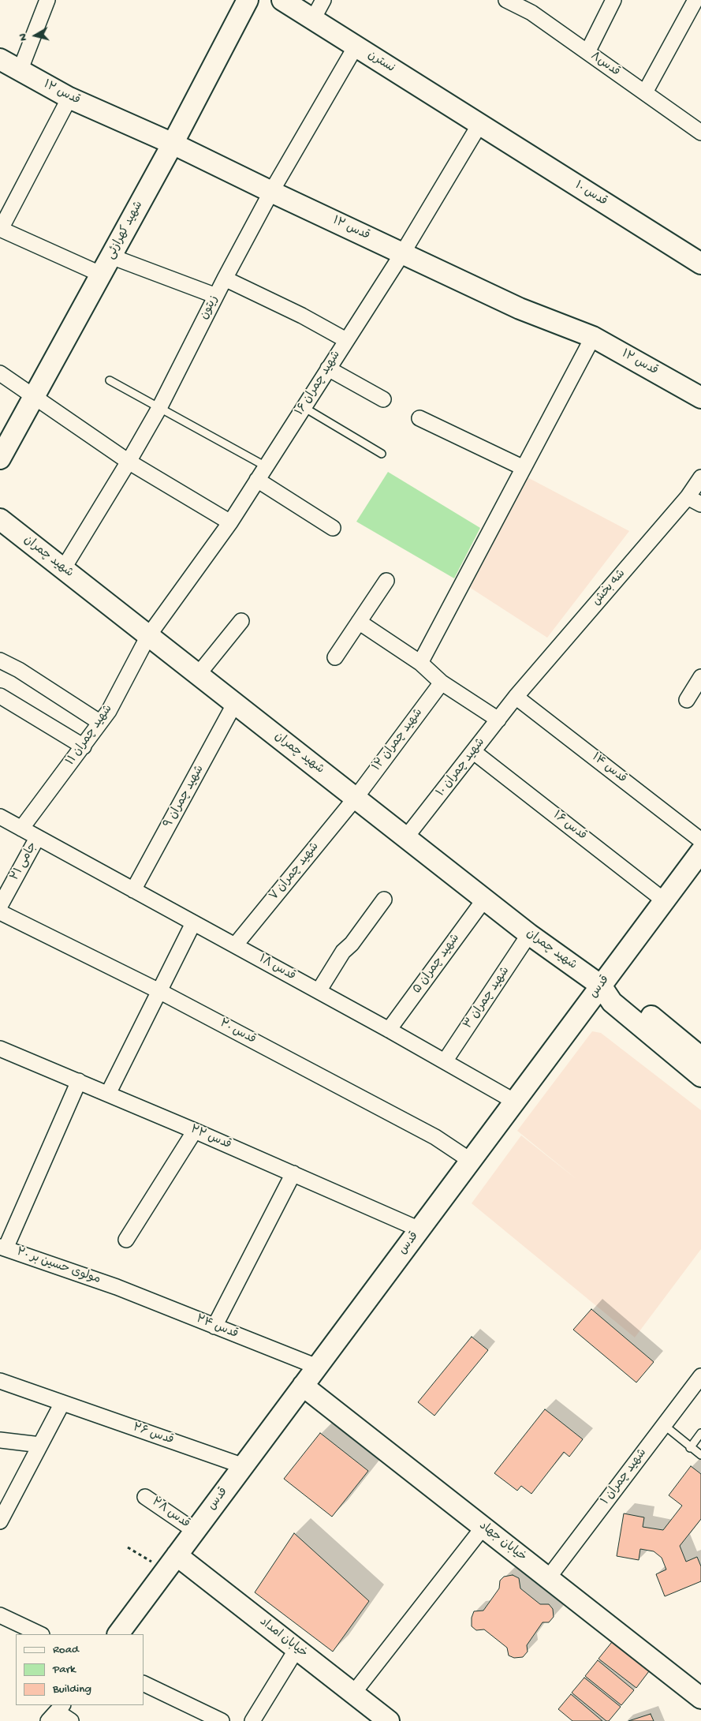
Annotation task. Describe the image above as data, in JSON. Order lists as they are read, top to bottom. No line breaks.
{"streets":{"street":["نسترن","قدس۸","قدس ۱۲","قدس ۱۰","شهید کهرازئی","زیتون","شهید چمران ۱۶","شهید چمران","شه بخش","شهید چمران ۱۱","شهید چمران ۱۲","شهید چمران ۱۰","قدس ۱۴","شهید چمران ۹","قدس ۱۶","جامی ۲۱","شهید چمران ۷","شهید چمران ۵","قدس ۱۸","قدس","شهید چمران ۳","قدس ۲۰","قدس ۲۲","مولوی حسین بر ۲۰","قدس ۲۴","قدس ۲۶","شهید چمران ۱","قدس ۲۸","خیابان جهاد","خیابان امداد"]},"crossings":[["نسترن","قدس ۱۰"],["نسترن","زیتون"],["نسترن","شهید چمران ۱۶"],["قدس ۱۲","شهید کهرازئی"],["قدس ۱۲","زیتون"],["قدس ۱۲","شهید چمران ۱۶"],["قدس ۱۰","شهید چمران ۱۶"],["زیتون","شهید چمران"],["شهید چمران ۱۶","شهید چمران"],["شهید چمران ۱۶","شهید چمران ۱۱"],["شهید چمران","شهید چمران ۱۱"],["شهید چمران","شهید چمران ۱۲"],["شهید چمران","شهید چمران ۱۰"],["شهید چمران","شهید چمران ۹"],["شهید چمران","شهید چمران ۷"],["شهید چمران","شهید چمران ۵"],["شهید چمران","قدس"],["شهید چمران","شهید چمران ۳"],["شه بخش","شهید چمران ۱۰"],["شه بخش","قدس ۱۴"],["شهید چمران ۱۱","قدس ۱۸"],["شهید چمران ۱۲","شهید چمران ۷"],["شهید چمران ۱۰","قدس ۱۴"],["شهید چمران ۱۰","قدس ۱۶"],["شهید چمران ۹","قدس ۱۸"],["قدس ۱۶","قدس"],["جامی ۲۱","قدس ۱۸"],["شهید چمران ۷","قدس ۱۸"],["شهید چمران ۵","قدس ۱۸"],["قدس ۱۸","قدس"],["قدس ۱۸","شهید چمران ۳"],["قدس","قدس ۲۰"],["قدس","قدس ۲۲"],["قدس","قدس ۲۴"],["قدس","قدس ۲۶"],["قدس","قدس ۲۸"],["قدس","خیابان جهاد"],["قدس","خیابان امداد"],["مولوی حسین بر ۲۰","قدس ۲۴"],["شهید چمران ۱","خیابان جهاد"]],"legend":["Road","Park","Building"],"north":"left"}
